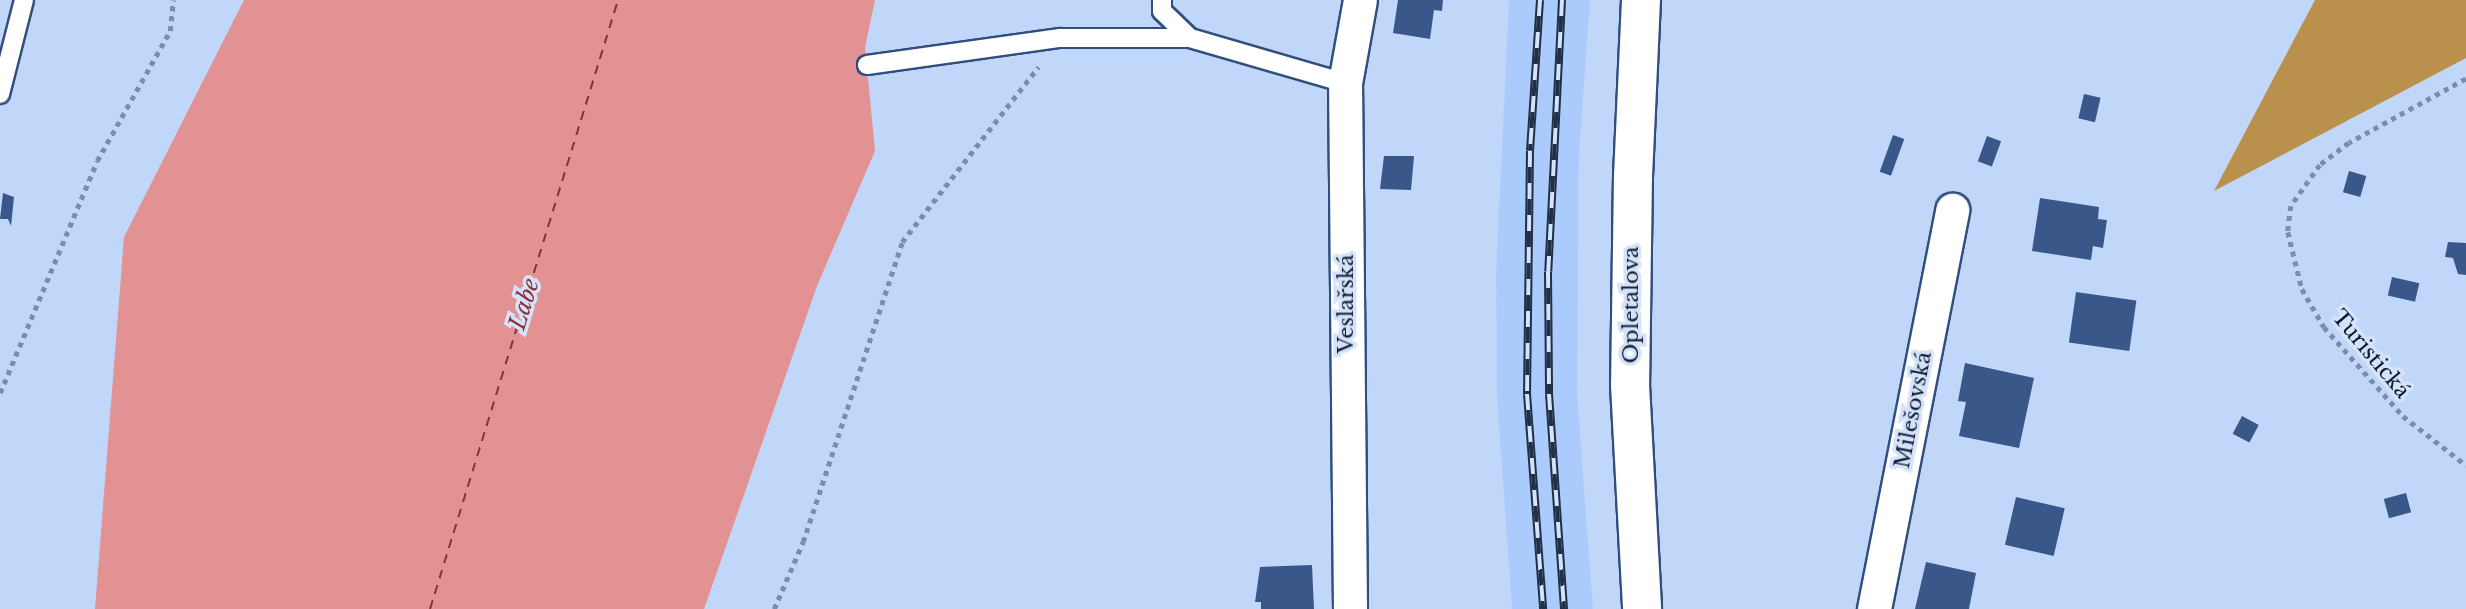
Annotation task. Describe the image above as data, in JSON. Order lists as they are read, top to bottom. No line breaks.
{"streets":{"main road":["Opletalova"],"street":["Veslařská","Milešovská"],"path":["Turistická"]},"water":["Labe"]}
